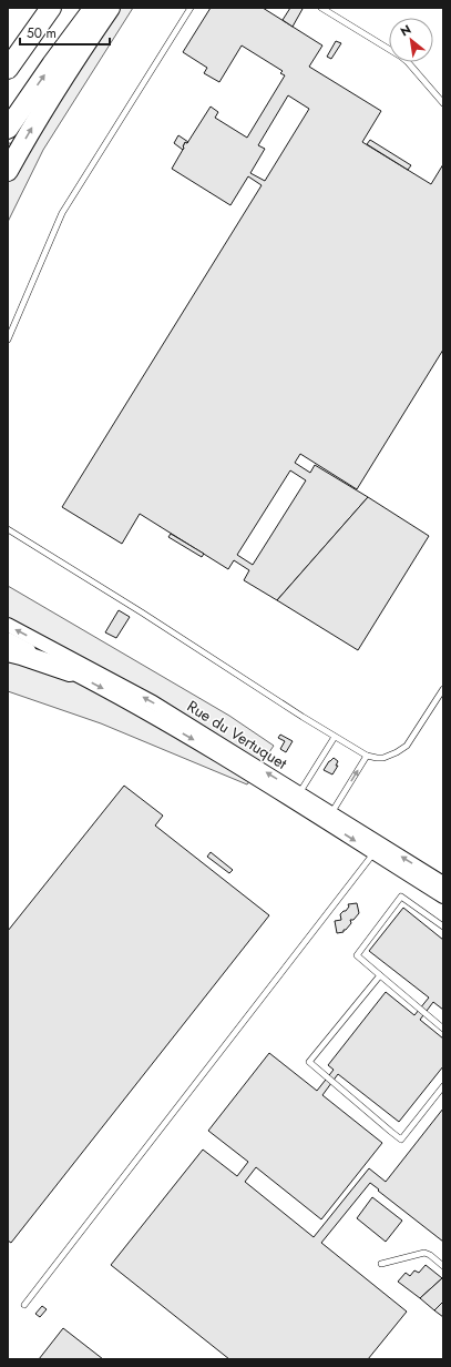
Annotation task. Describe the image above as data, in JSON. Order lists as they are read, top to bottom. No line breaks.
{"streets":{"street":["Rue du Vertuquet"]},"scale_bar":"50 m","north":"top left"}
